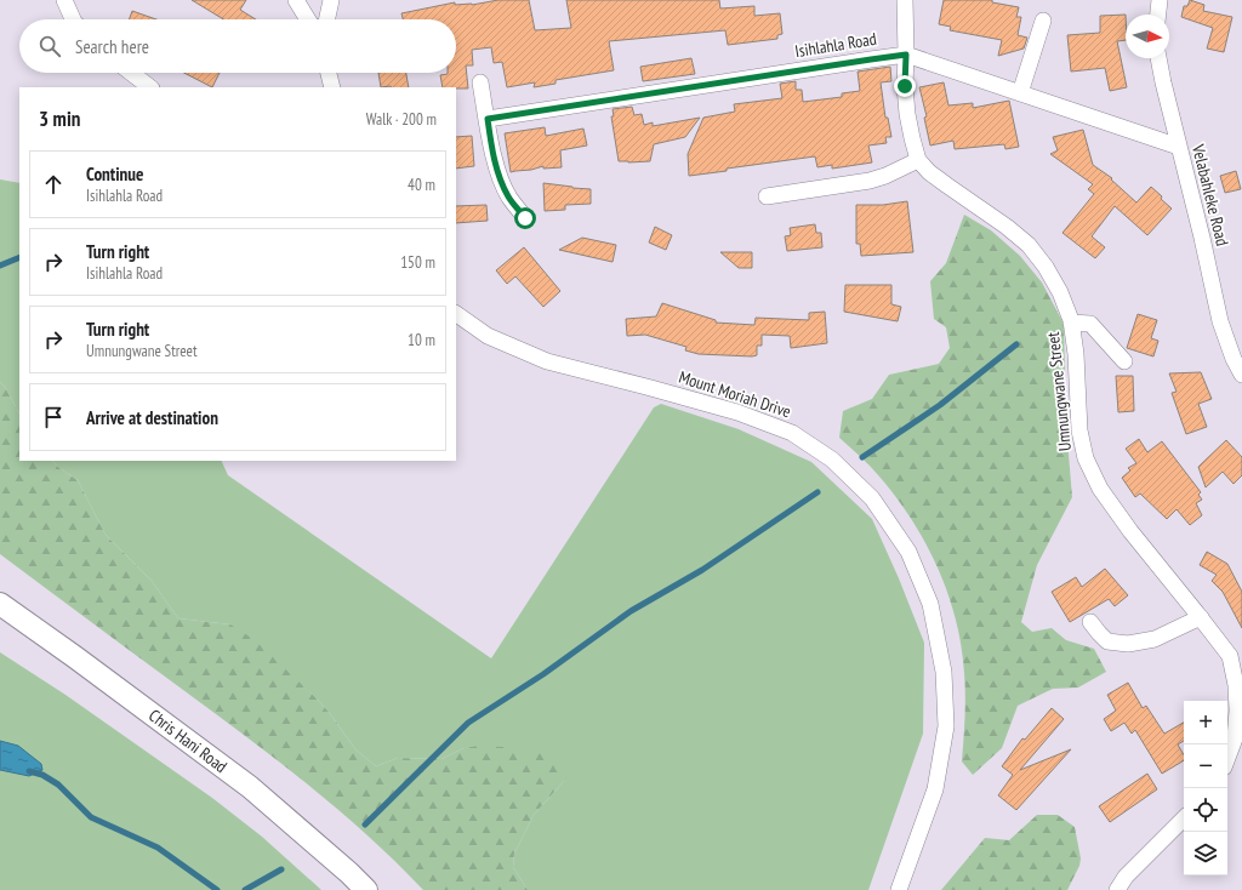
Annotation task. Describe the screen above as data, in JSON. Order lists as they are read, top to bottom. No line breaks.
{"streets":{"main road":["Chris Hani Road"],"street":["Isihlahla Road","Velabahleke Road","Umnungwane Street","Mount Moriah Drive"]},"crossings":[["Isihlahla Road","Velabahleke Road"],["Isihlahla Road","Umnungwane Street"]],"north":"right","page":{"search":"Search here","heading":["3 min","Walk · 200 m"],"list":[["Continue","Isihlahla Road","40 m"],["Turn right","Isihlahla Road","150 m"],["Turn right","Umnungwane Street","10 m"],"Arrive at destination"],"map_buttons":["+","−"]}}
